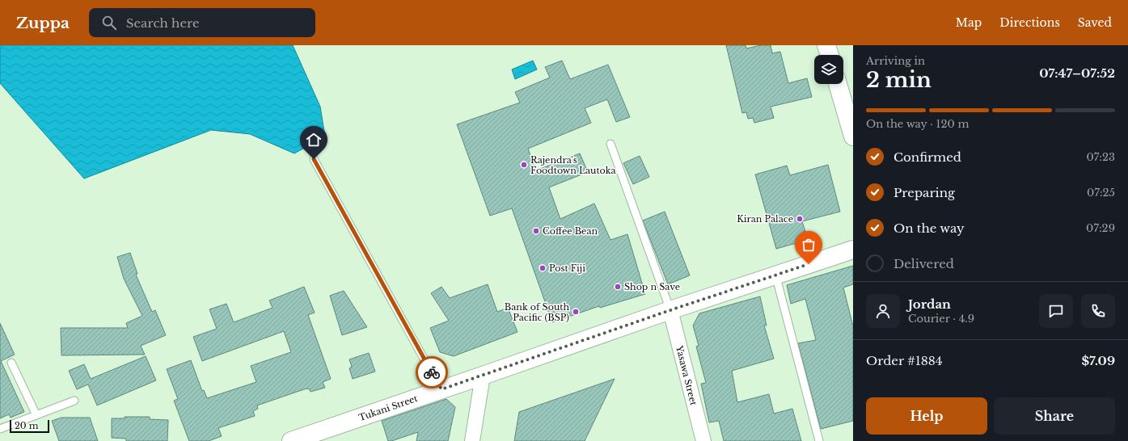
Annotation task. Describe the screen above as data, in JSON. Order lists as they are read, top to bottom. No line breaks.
{"streets":{"street":["Yasawa Street","Tukani Street"]},"crossings":[["Yasawa Street","Tukani Street"]],"places":["Rajendra's Foodtown Lautoka","Kiran Palace","Coffee Bean","Post Fiji","Shop n Save","Bank of South Pacific (BSP)"],"scale_bar":"20 m","page":{"header":"Zuppa","search":"Search here","nav":["Map","Directions","Saved"],"heading":["2 min","Arriving in","07:47–07:52"],"panel":["Jordan","Courier · 4.9","Order #1884","$7.09"],"bar":"On the way · 120 m","list":[["Confirmed","07:23"],["Preparing","07:25"],["On the way","07:29"],"Delivered"],"buttons":["Help","Share"],"scale":"20 m"}}
